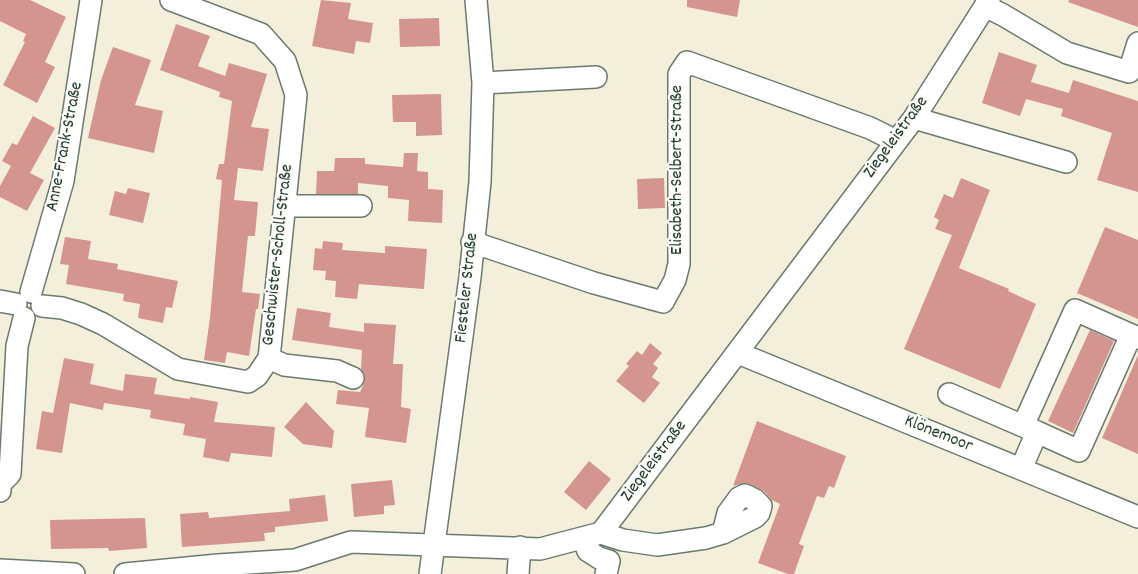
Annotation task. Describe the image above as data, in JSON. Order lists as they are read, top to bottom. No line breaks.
{"streets":{"street":["Ziegeleistraße","Anne-Frank-Straße","Elisabeth-Selbert-Straße","Geschwister-Scholl-Straße","Fiesteler Straße","Klönemoor"]},"crossings":[["Ziegeleistraße","Elisabeth-Selbert-Straße"],["Ziegeleistraße","Klönemoor"],["Anne-Frank-Straße","Geschwister-Scholl-Straße"],["Elisabeth-Selbert-Straße","Fiesteler Straße"]]}
